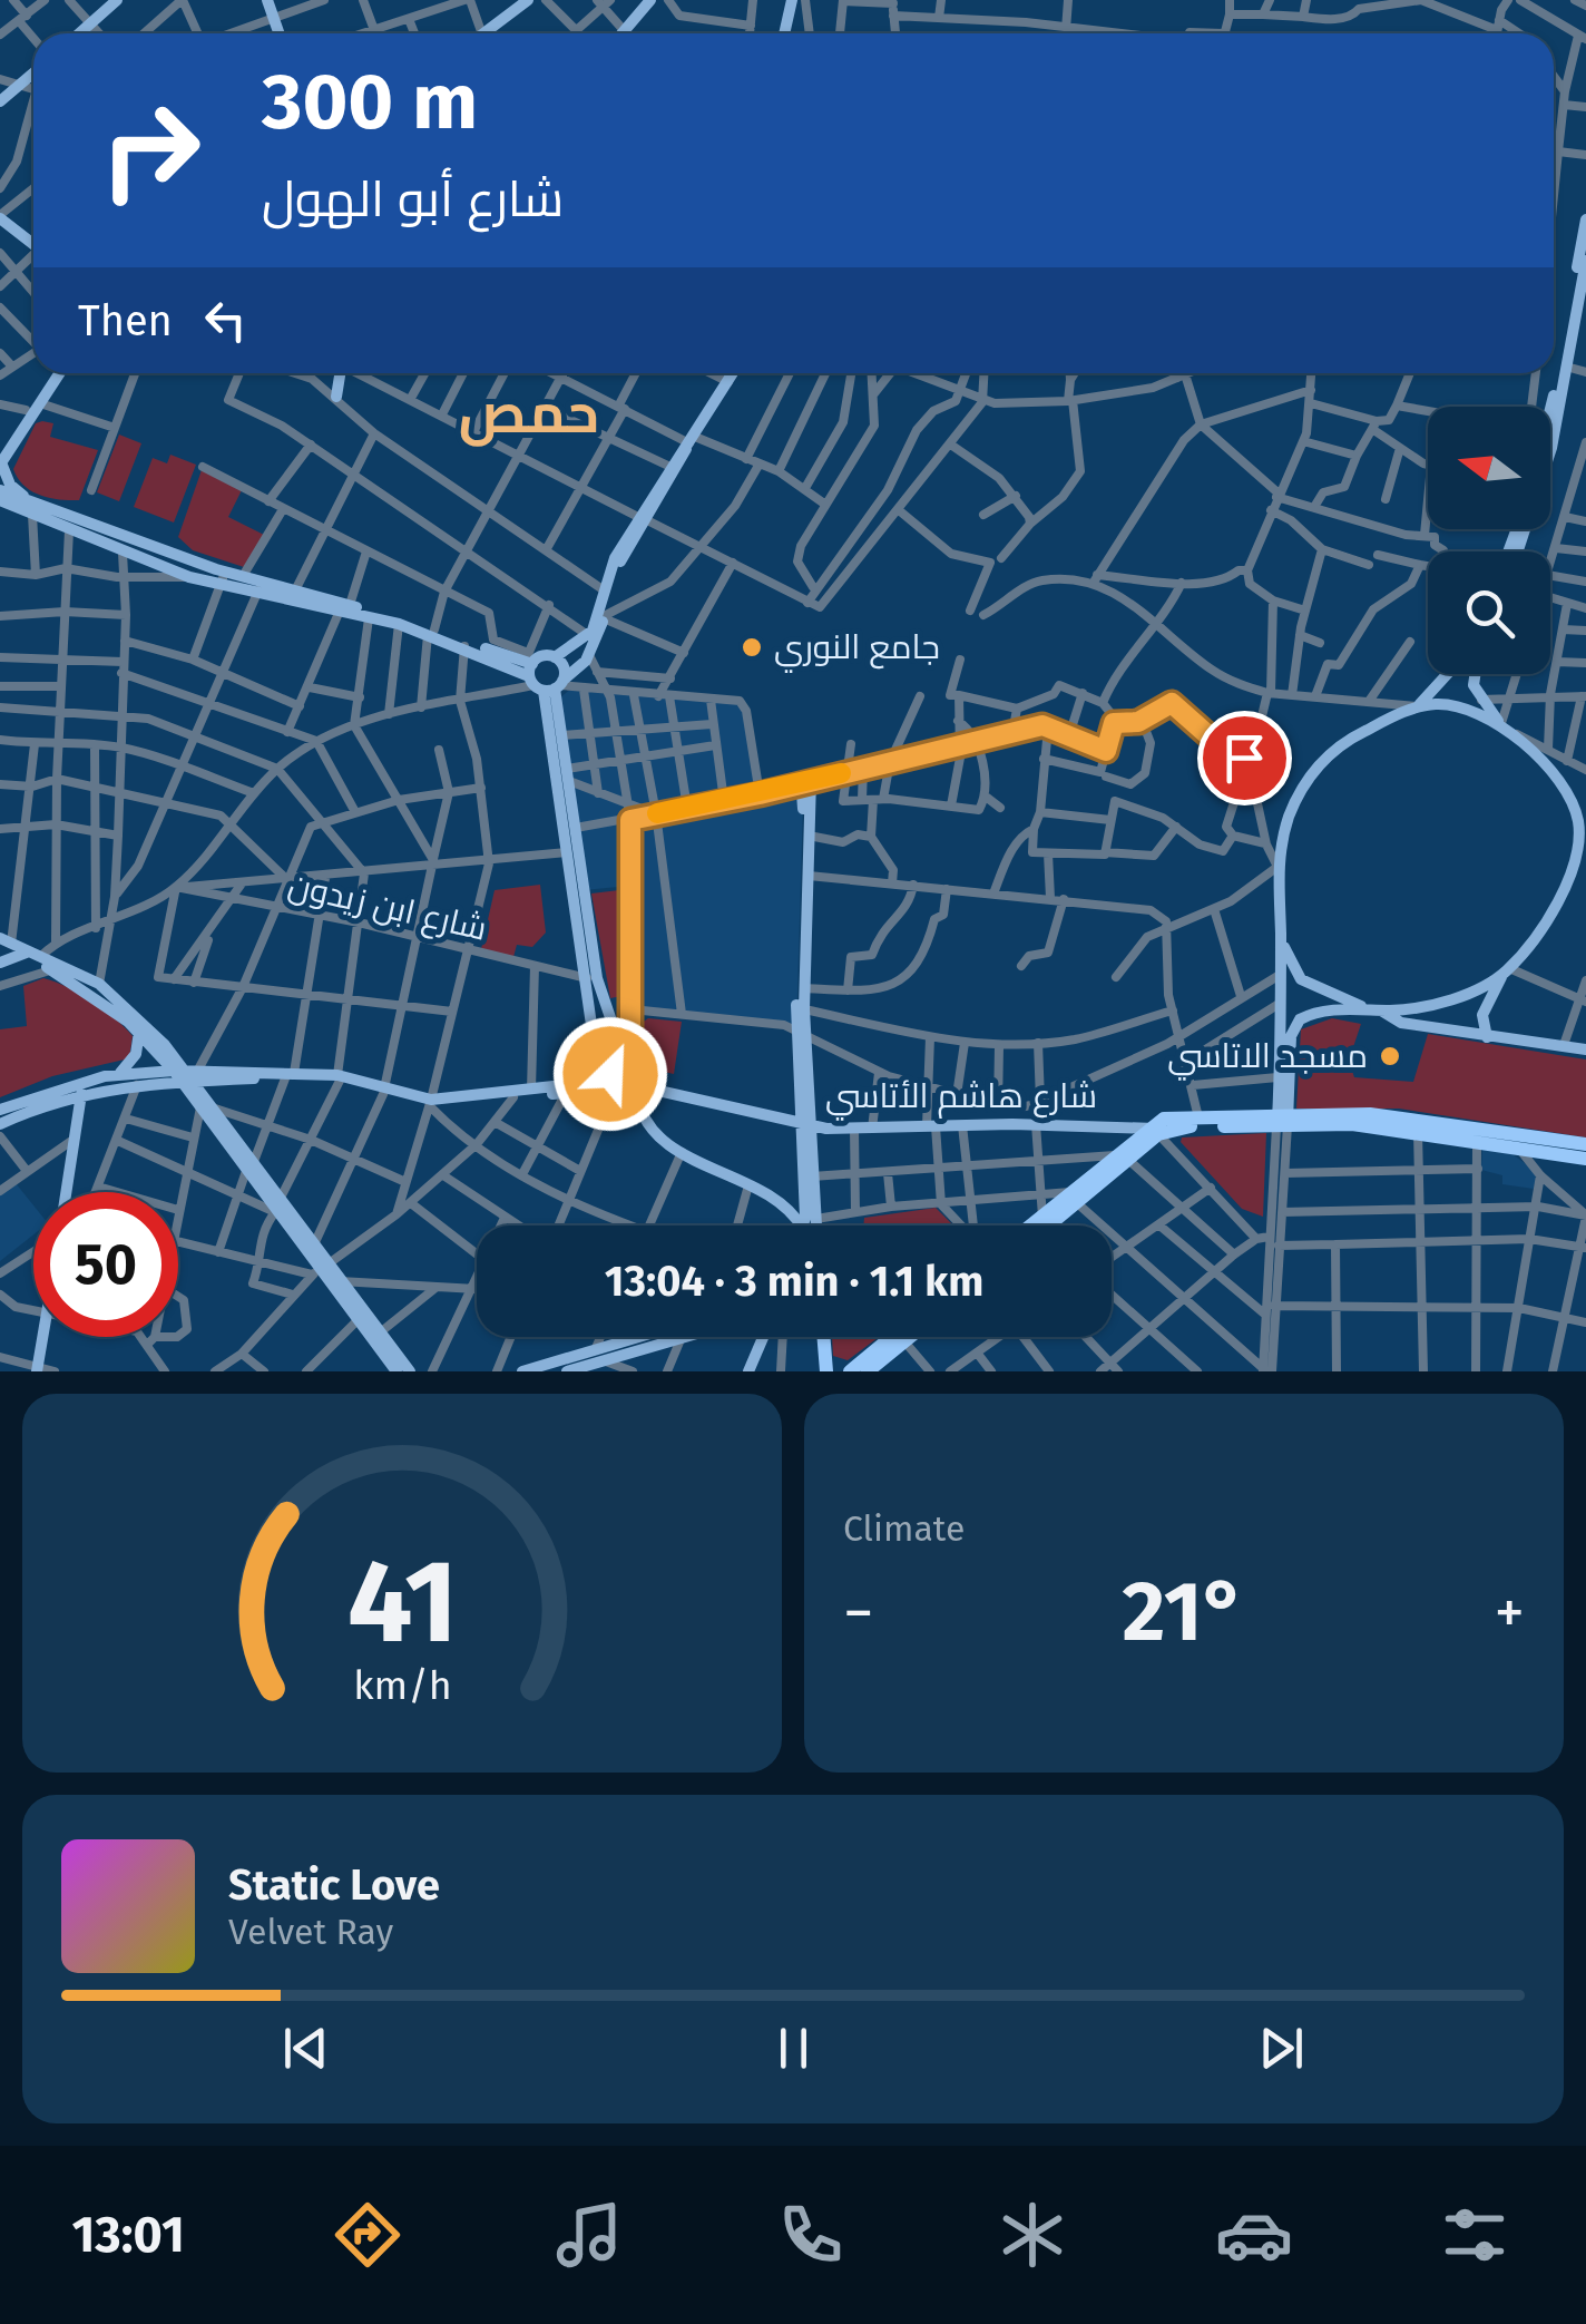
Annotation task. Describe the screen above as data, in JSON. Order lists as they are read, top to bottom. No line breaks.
{"streets":{"main road":["شارع هاشم الأتاسي"],"street":["شارع ابن زيدون"]},"districts":["حمص"],"places":["جامع النوري","مسجد الاتاسي"],"north":"left","page":{"turn":["300 m","شارع أبو الهول"],"then":"Then","limit":"50","trip":"13:04 · 3 min · 1.1 km","tile":"Climate","heat":["−","21°","+"],"song":["Static Love","Velvet Ray"],"tabs":"13:01","gauge":["41","km/h"]}}
